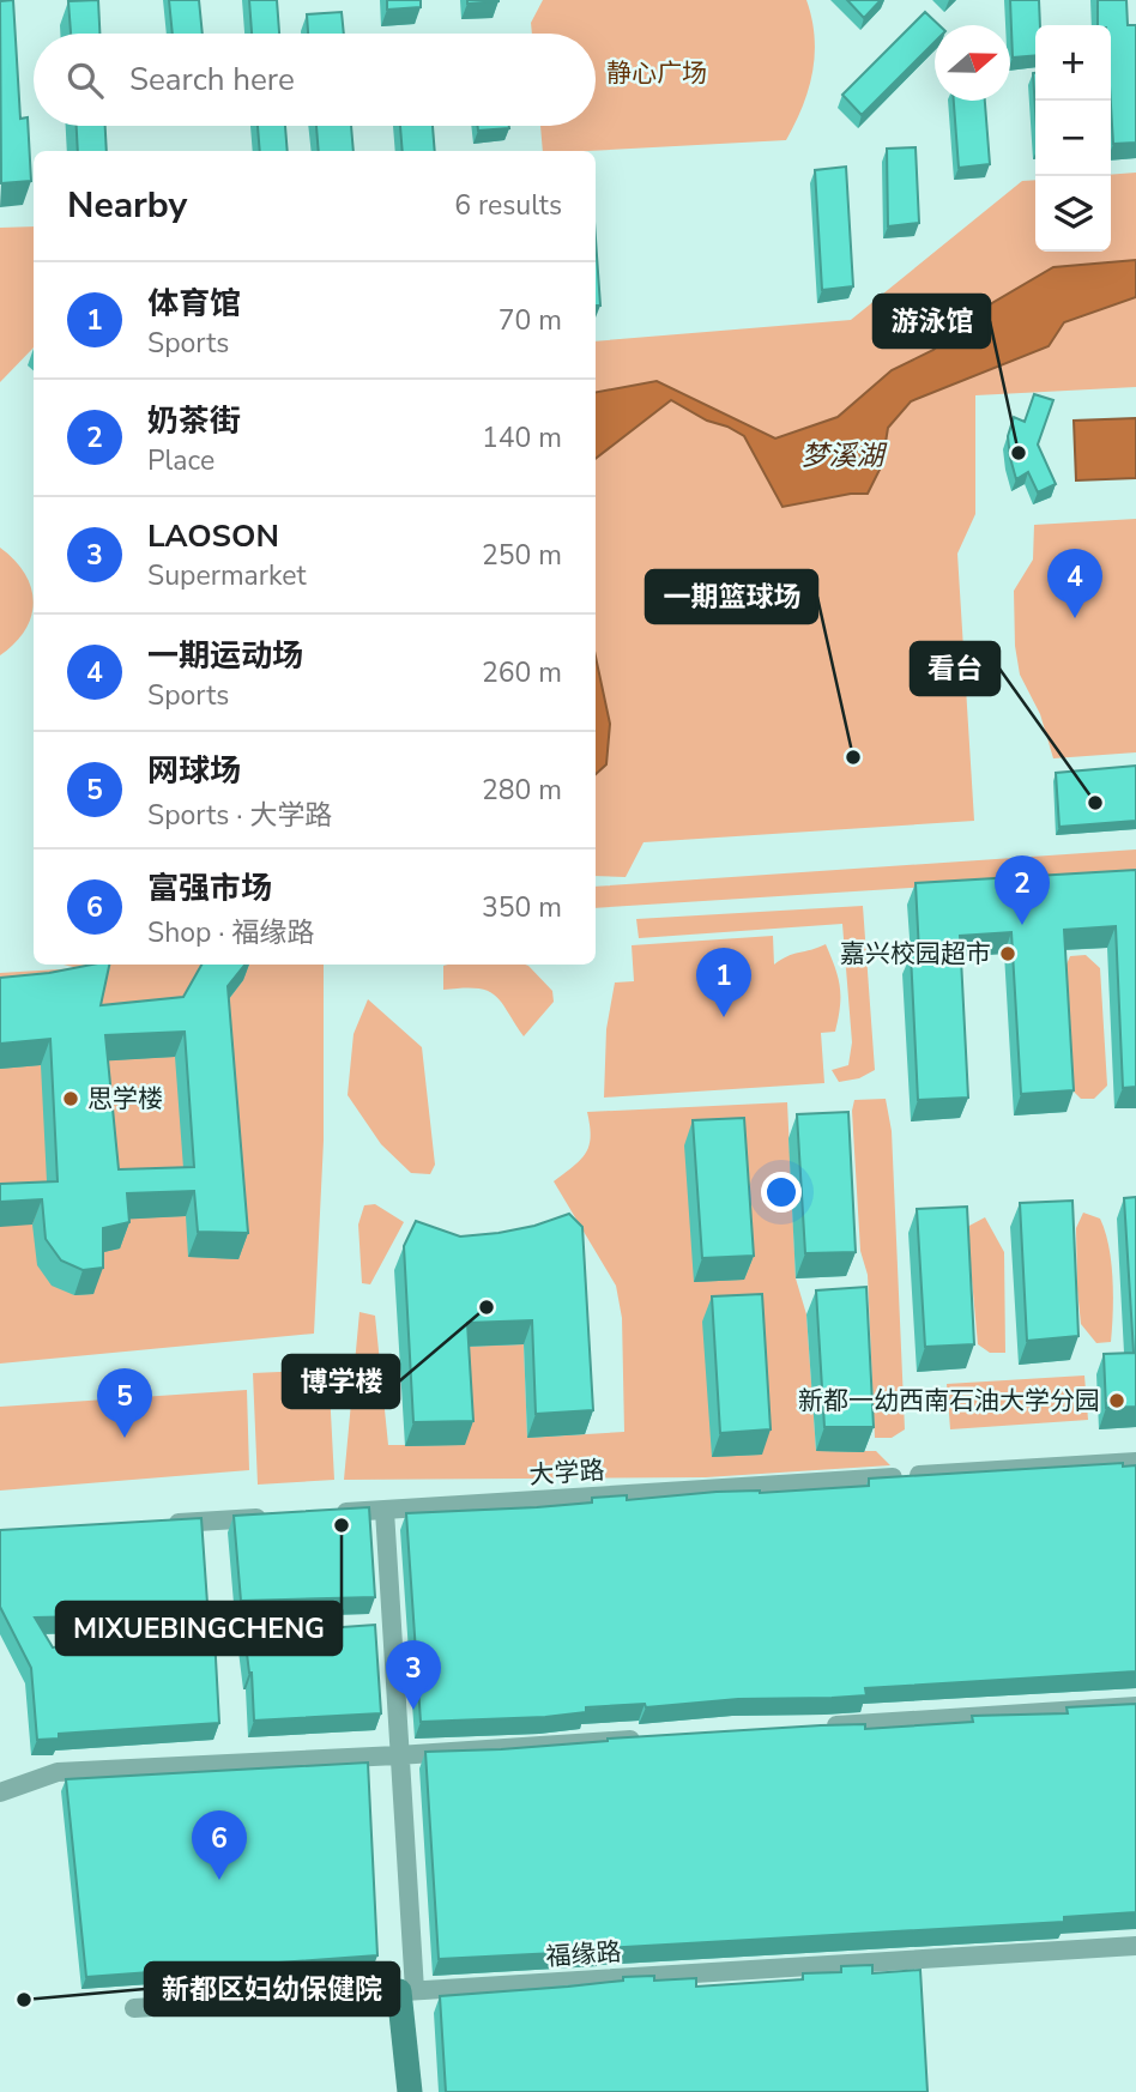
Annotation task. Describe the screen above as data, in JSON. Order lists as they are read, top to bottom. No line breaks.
{"streets":{"street":["大学路","福缘路"]},"water":["梦溪湖"],"parks":["静心广场"],"places":["游泳馆","一期篮球场","看台","嘉兴校园超市","思学楼","博学楼","新都一幼西南石油大学分园","MIXUEBINGCHENG","新都区妇幼保健院"],"north":"right","page":{"map_buttons":["+","−"],"search":"Search here","heading":["Nearby","6 results"],"list":[{"mark":"1","name":"体育馆","note":"Sports","value":"70 m"},{"mark":"2","name":"奶茶街","note":"Place","value":"140 m"},{"mark":"3","name":"LAOSON","note":"Supermarket","value":"250 m"},{"mark":"4","name":"一期运动场","note":"Sports","value":"260 m"},{"mark":"5","name":"网球场","note":"Sports · 大学路","value":"280 m"},{"mark":"6","name":"富强市场","note":"Shop · 福缘路","value":"350 m"}],"pins":["4","2","1","5","3","6"]}}
